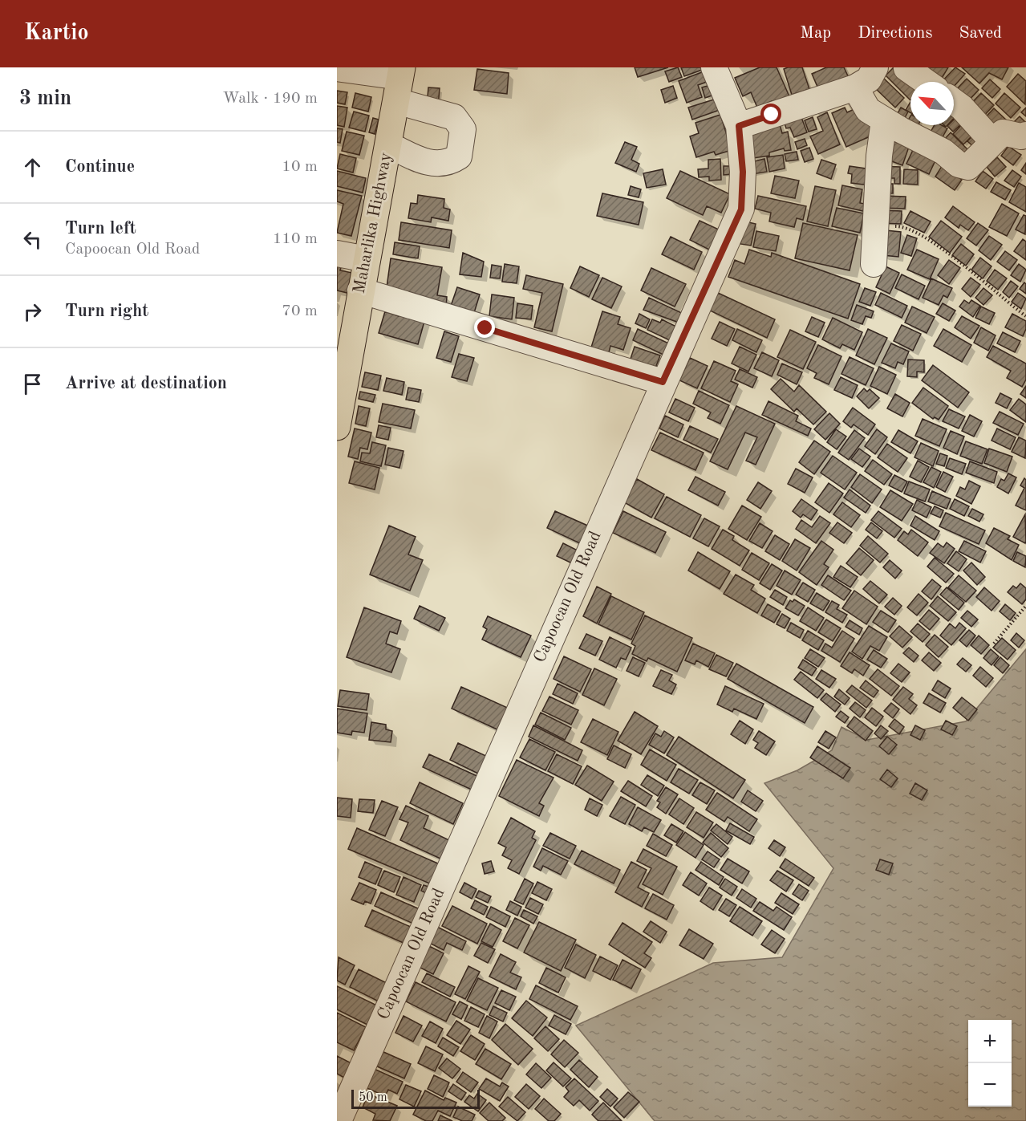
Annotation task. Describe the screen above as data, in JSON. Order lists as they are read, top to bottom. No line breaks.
{"streets":{"main road":["Maharlika Highway"],"street":["Capoocan Old Road"]},"scale_bar":"50 m","north":"top left","page":{"header":"Kartio","nav":["Map","Directions","Saved"],"heading":["3 min","Walk · 190 m"],"list":[["Continue","10 m"],["Turn left","Capoocan Old Road","110 m"],["Turn right","70 m"],"Arrive at destination"],"map_buttons":["+","−"],"scale":"50 m"}}
